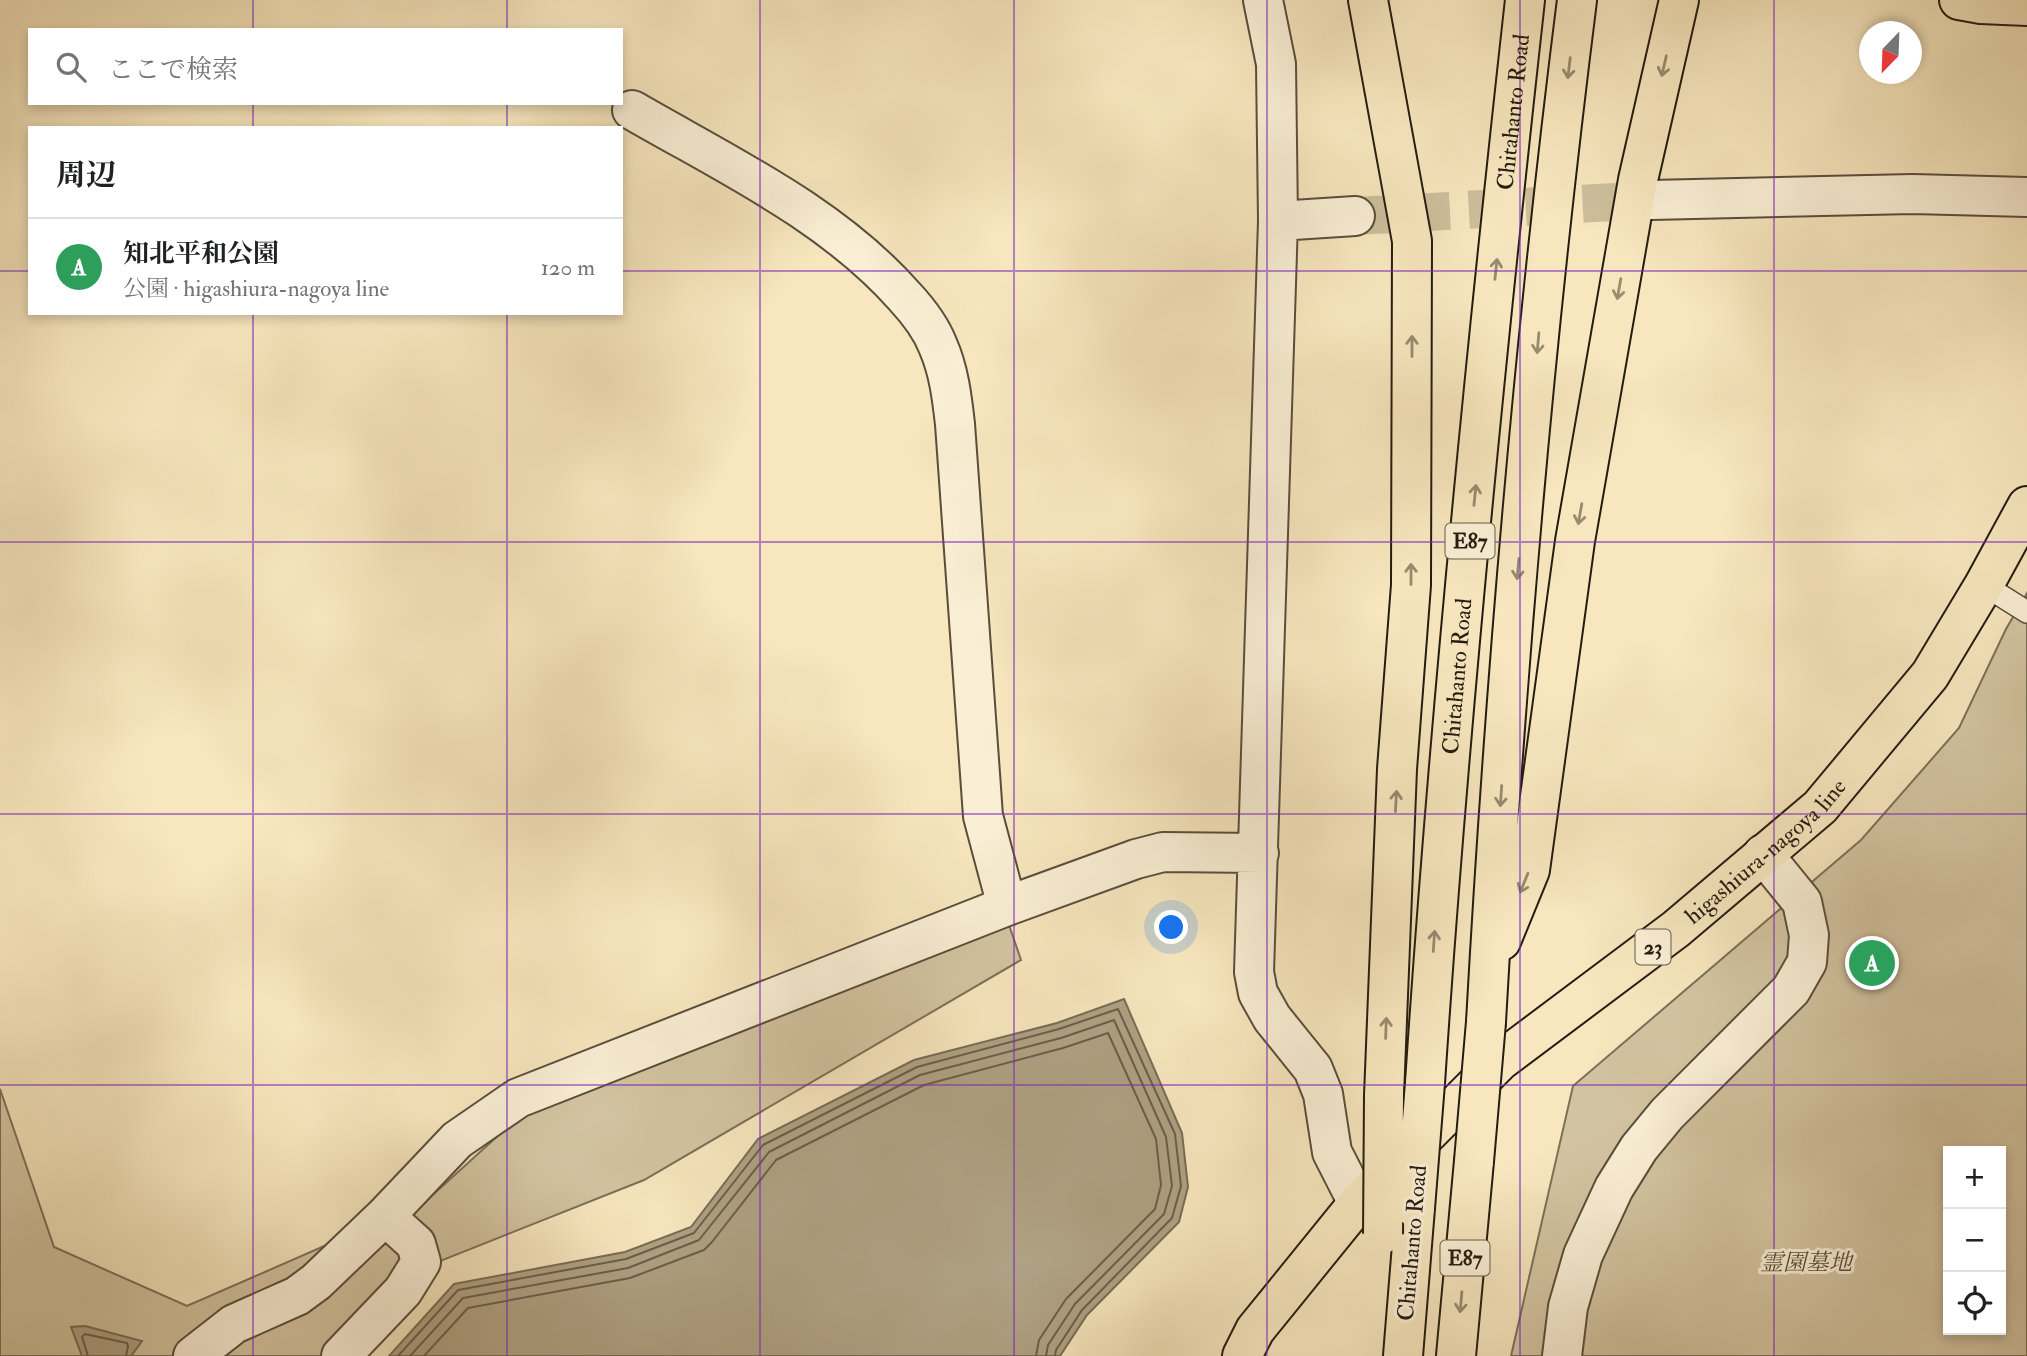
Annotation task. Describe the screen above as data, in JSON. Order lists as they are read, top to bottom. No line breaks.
{"streets":{"main road":["Chitahanto Road","E87","higashiura-nagoya line","23"]},"parks":["霊園墓地"],"north":"bottom left","page":{"search":"ここで検索","heading":"周辺","list":[{"mark":"A","name":"知北平和公園","note":"公園 · higashiura-nagoya line","value":"120 m"}],"pins":"A","map_buttons":["+","−"]}}
